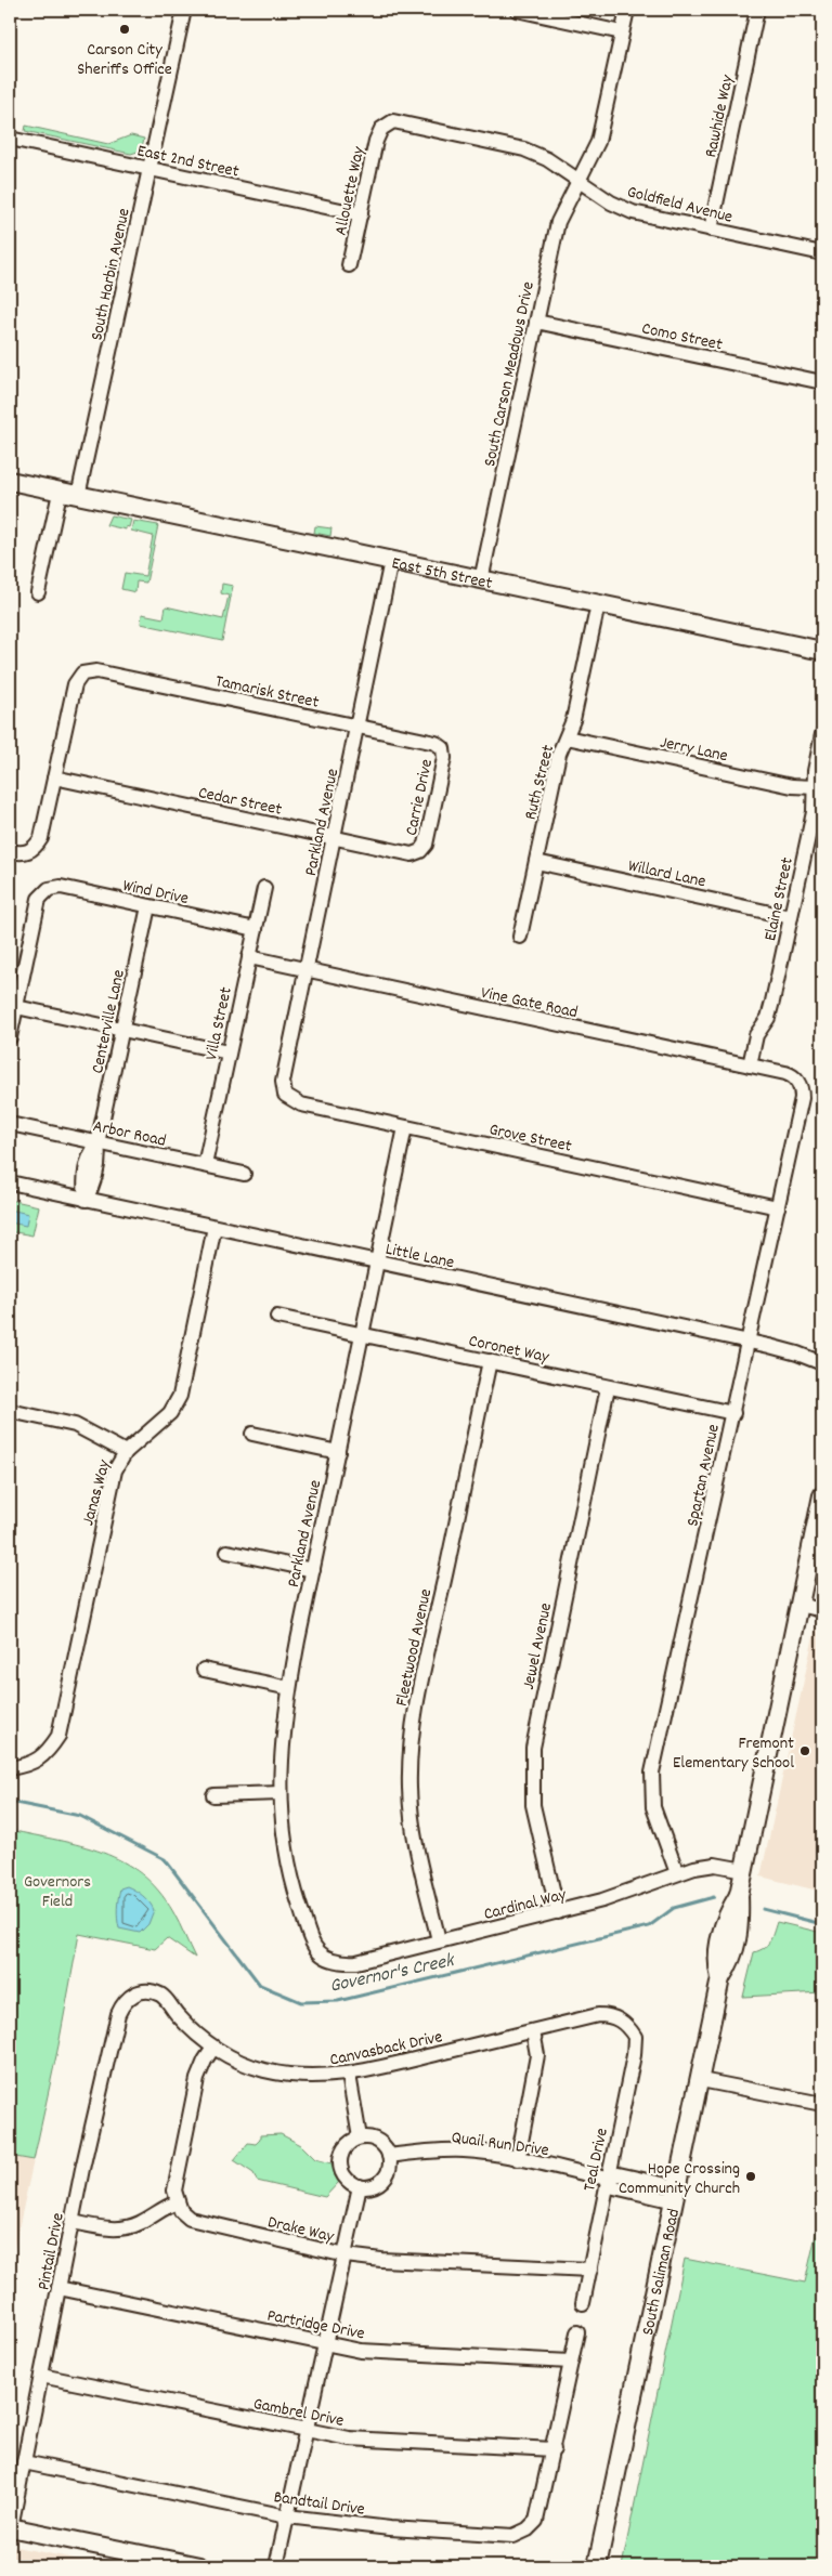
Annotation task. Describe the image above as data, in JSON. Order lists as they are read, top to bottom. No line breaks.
{"streets":{"main road":["East 5th Street","South Saliman Road"],"street":["Rawhide Way","East 2nd Street","Allouette Way","Goldfield Avenue","South Harbin Avenue","Como Street","South Carson Meadows Drive","Tamarisk Street","Jerry Lane","Ruth Street","Carrie Drive","Cedar Street","Parkland Avenue","Willard Lane","Wind Drive","Elaine Street","Vine Gate Road","Centerville Lane","Villa Street","Arbor Road","Grove Street","Little Lane","Coronet Way","Spartan Avenue","Janas Way","Jewel Avenue","Fleetwood Avenue","Cardinal Way","Canvasback Drive","Quail Run Drive","Teal Drive","Drake Way","Pintail Drive","Partridge Drive","Gambrel Drive","Bandtail Drive"]},"crossings":[["Rawhide Way","Goldfield Avenue"],["East 2nd Street","Allouette Way"],["East 2nd Street","South Harbin Avenue"],["Allouette Way","Goldfield Avenue"],["Goldfield Avenue","South Carson Meadows Drive"],["South Harbin Avenue","East 5th Street"],["Como Street","South Carson Meadows Drive"],["South Carson Meadows Drive","East 5th Street"],["East 5th Street","Ruth Street"],["East 5th Street","Parkland Avenue"],["Tamarisk Street","Carrie Drive"],["Tamarisk Street","Cedar Street"],["Tamarisk Street","Parkland Avenue"],["Jerry Lane","Ruth Street"],["Jerry Lane","Elaine Street"],["Ruth Street","Willard Lane"],["Carrie Drive","Cedar Street"],["Cedar Street","Parkland Avenue"],["Parkland Avenue","Vine Gate Road"],["Parkland Avenue","Grove Street"],["Parkland Avenue","Little Lane"],["Parkland Avenue","Coronet Way"],["Parkland Avenue","Cardinal Way"],["Willard Lane","Elaine Street"],["Wind Drive","Centerville Lane"],["Wind Drive","Villa Street"],["Elaine Street","Vine Gate Road"],["Vine Gate Road","Villa Street"],["Vine Gate Road","Spartan Avenue"],["Centerville Lane","Arbor Road"],["Centerville Lane","Little Lane"],["Villa Street","Arbor Road"],["Grove Street","Spartan Avenue"],["Little Lane","Spartan Avenue"],["Little Lane","Janas Way"],["Coronet Way","Spartan Avenue"],["Coronet Way","Jewel Avenue"],["Coronet Way","Fleetwood Avenue"],["Spartan Avenue","Cardinal Way"],["Jewel Avenue","Cardinal Way"],["Fleetwood Avenue","Cardinal Way"],["Cardinal Way","South Saliman Road"],["Canvasback Drive","Teal Drive"],["Canvasback Drive","Pintail Drive"],["Quail Run Drive","Teal Drive"],["Quail Run Drive","South Saliman Road"],["Teal Drive","Drake Way"],["Pintail Drive","Partridge Drive"],["Pintail Drive","Gambrel Drive"],["Pintail Drive","Bandtail Drive"],["Gambrel Drive","Bandtail Drive"]],"water":["Governor's Creek"],"parks":["Governors Field"],"places":["Carson City Sheriffs Office","Fremont Elementary School","Hope Crossing Community Church"]}
